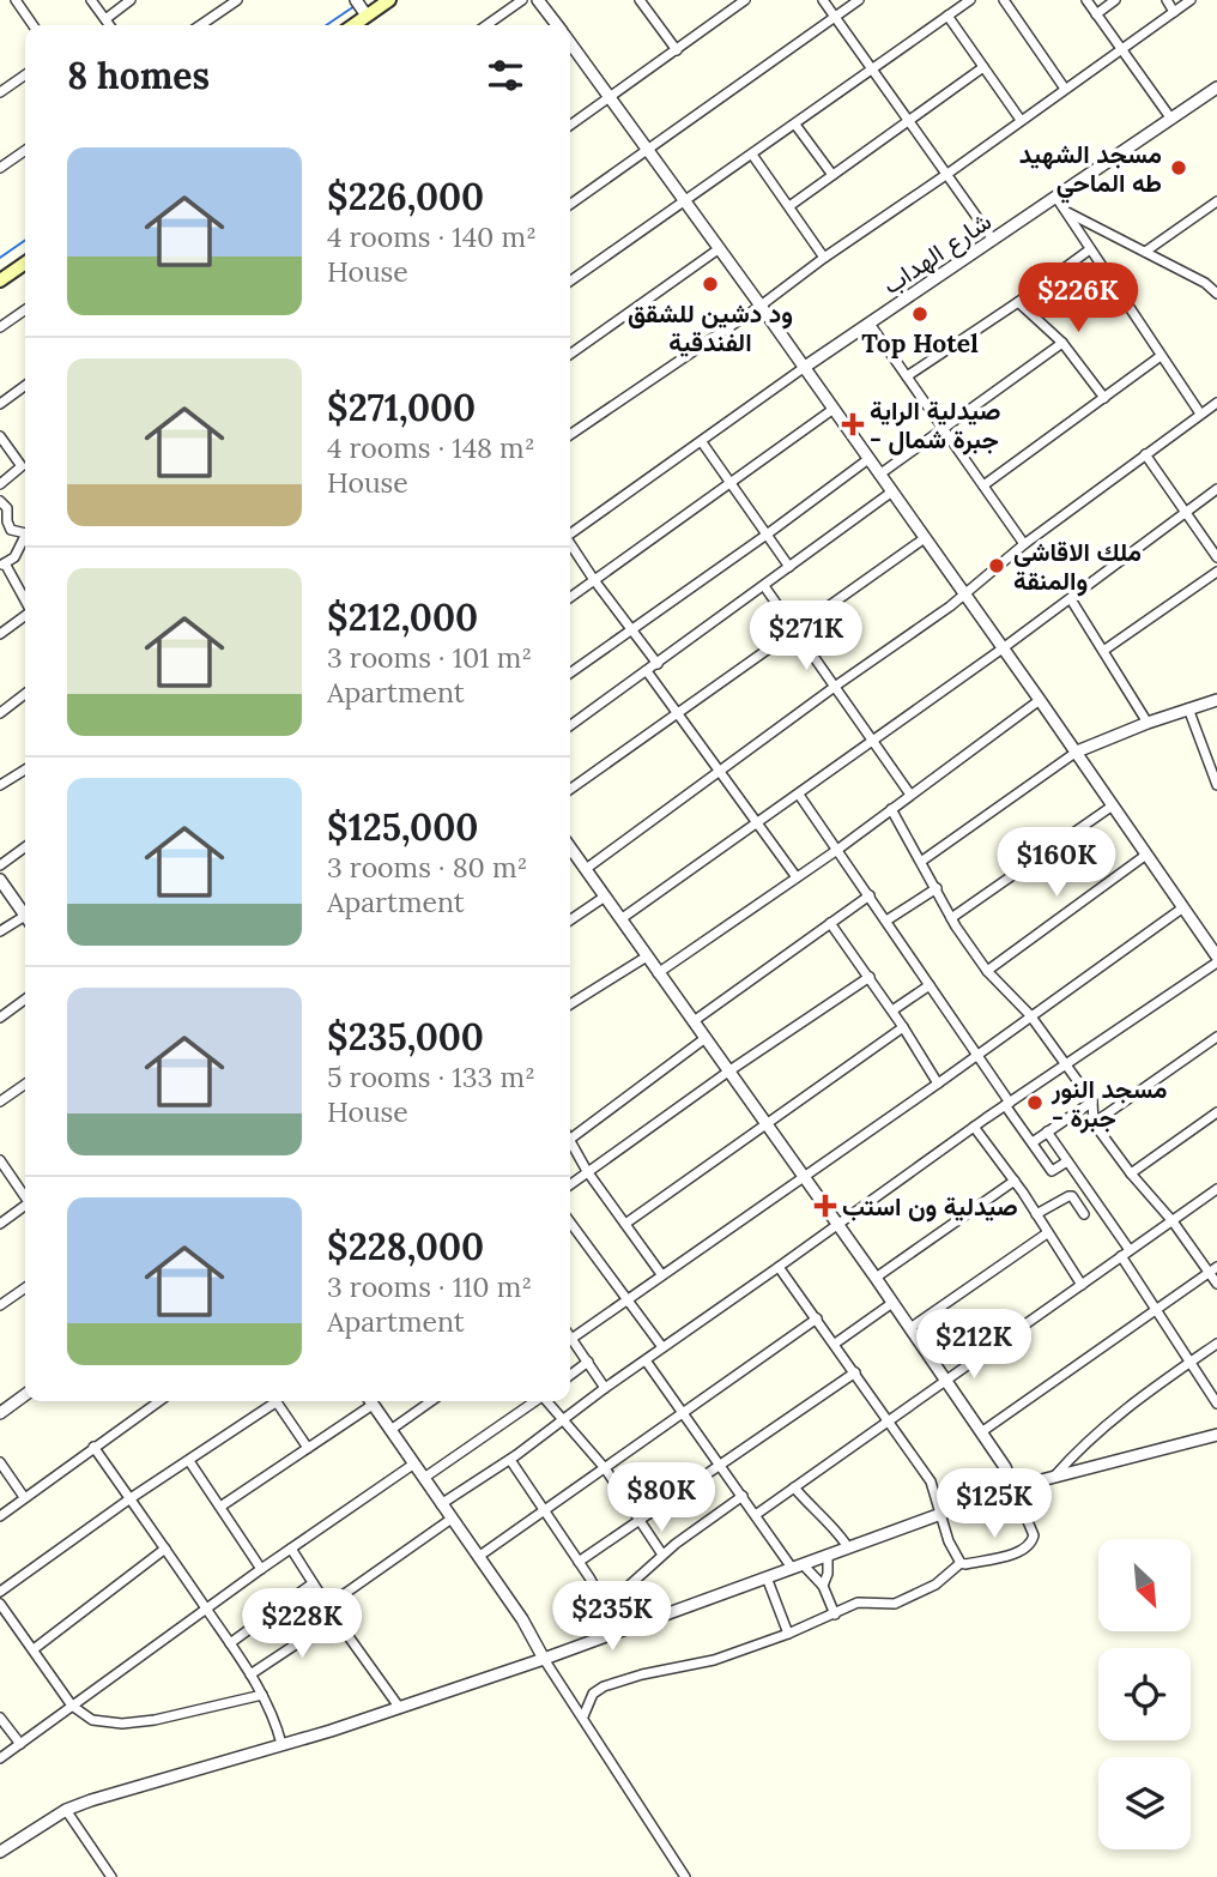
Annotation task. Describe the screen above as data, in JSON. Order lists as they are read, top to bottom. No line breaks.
{"streets":{"street":["شارع الهداب"]},"places":{"other":["مسجد الشهيد طه الماحي","ود دشين للشقق الفندقية","Top Hotel","ملك الاقاشي والمنقة","مسجد النور - جبرة"],"health":["صيدلية الراية - جبرة شمال","صيدلية ون استب"]},"north":"bottom right","page":{"heading":"8 homes","list":[{"name":"$226,000","note":"4 rooms · 140 m² · House"},{"name":"$271,000","note":"4 rooms · 148 m² · House"},{"name":"$212,000","note":"3 rooms · 101 m² · Apartment"},{"name":"$125,000","note":"3 rooms · 80 m² · Apartment"},{"name":"$235,000","note":"5 rooms · 133 m² · House"},{"name":"$228,000","note":"3 rooms · 110 m² · Apartment"}],"price":["$226K","$271K","$160K","$212K","$80K","$125K","$235K","$228K"]}}
